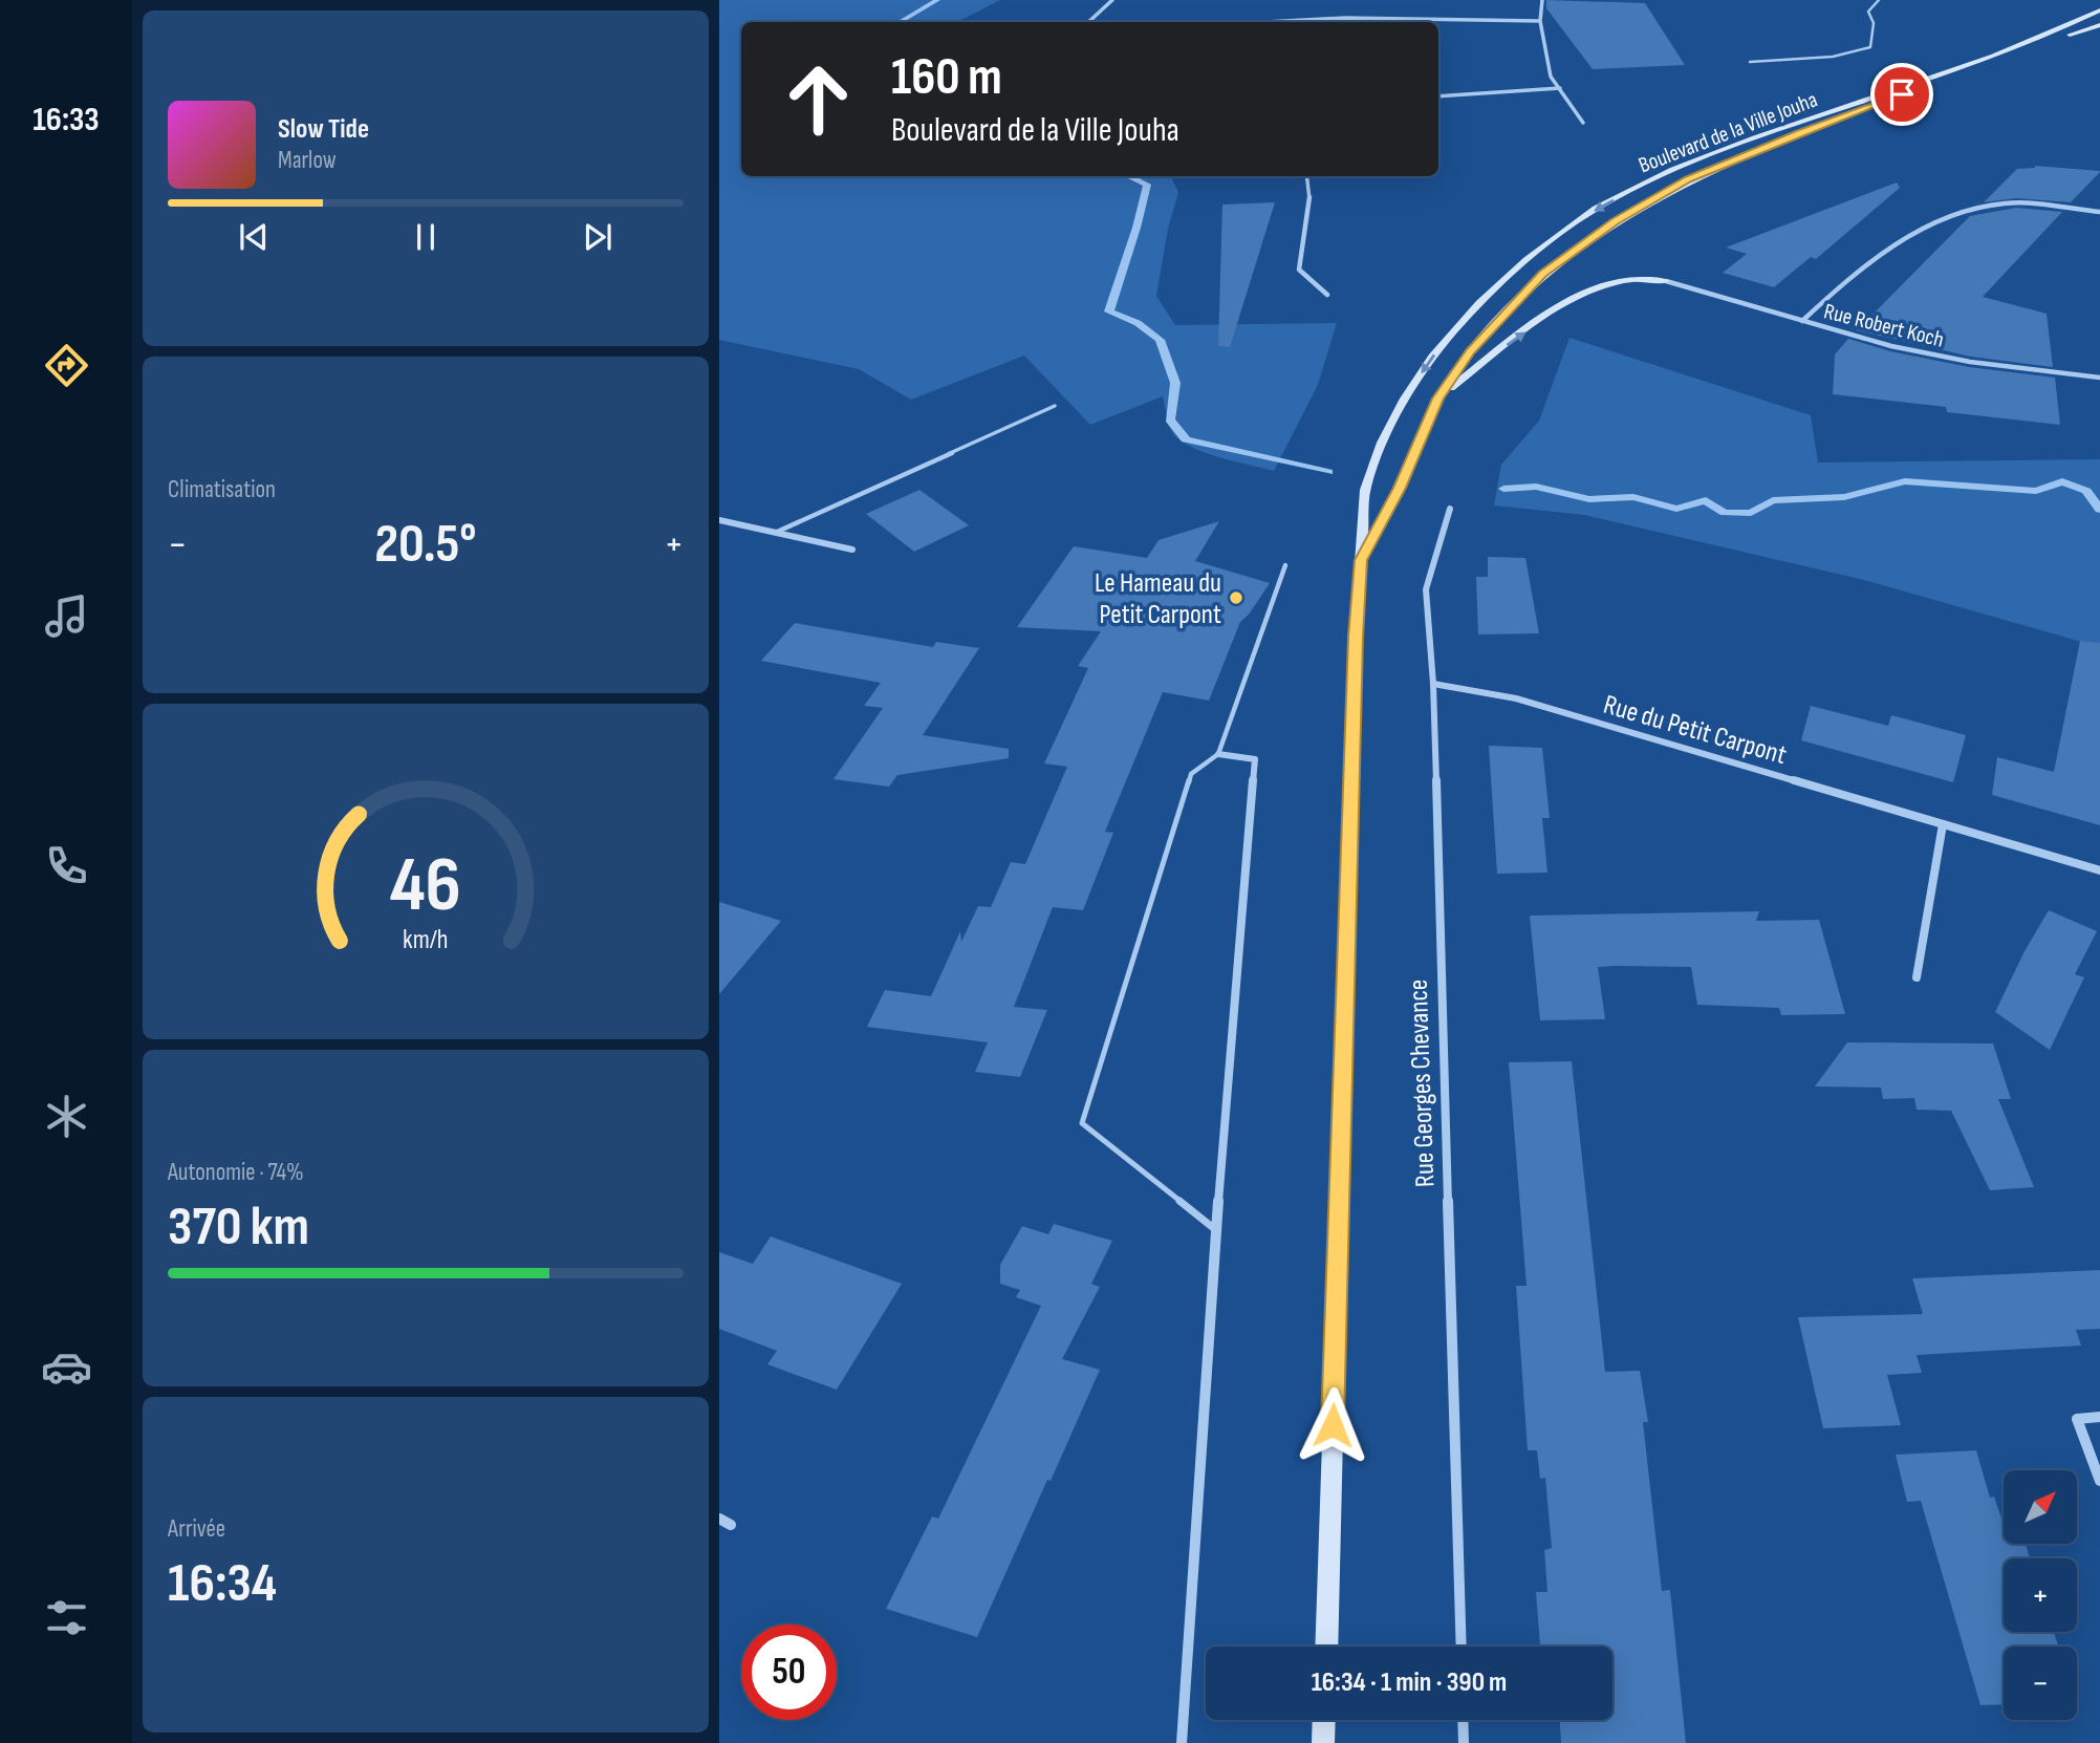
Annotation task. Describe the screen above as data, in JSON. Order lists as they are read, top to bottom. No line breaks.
{"streets":{"main road":["Boulevard de la Ville Jouha"],"street":["Rue Robert Koch","Rue du Petit Carpont","Rue Georges Chevance"]},"crossings":[["Rue du Petit Carpont","Rue Georges Chevance"]],"places":["Le Hameau du Petit Carpont"],"north":"top right","page":{"tabs":"16:33","turn":["160 m","Boulevard de la Ville Jouha"],"song":["Slow Tide","Marlow"],"tile":["Climatisation",["Autonomie · 74%","370 km"],["Arrivée","16:34"]],"heat":["−","20.5°","+"],"map_buttons":["+","−"],"limit":"50","trip":"16:34 · 1 min · 390 m","gauge":["46","km/h"]}}
